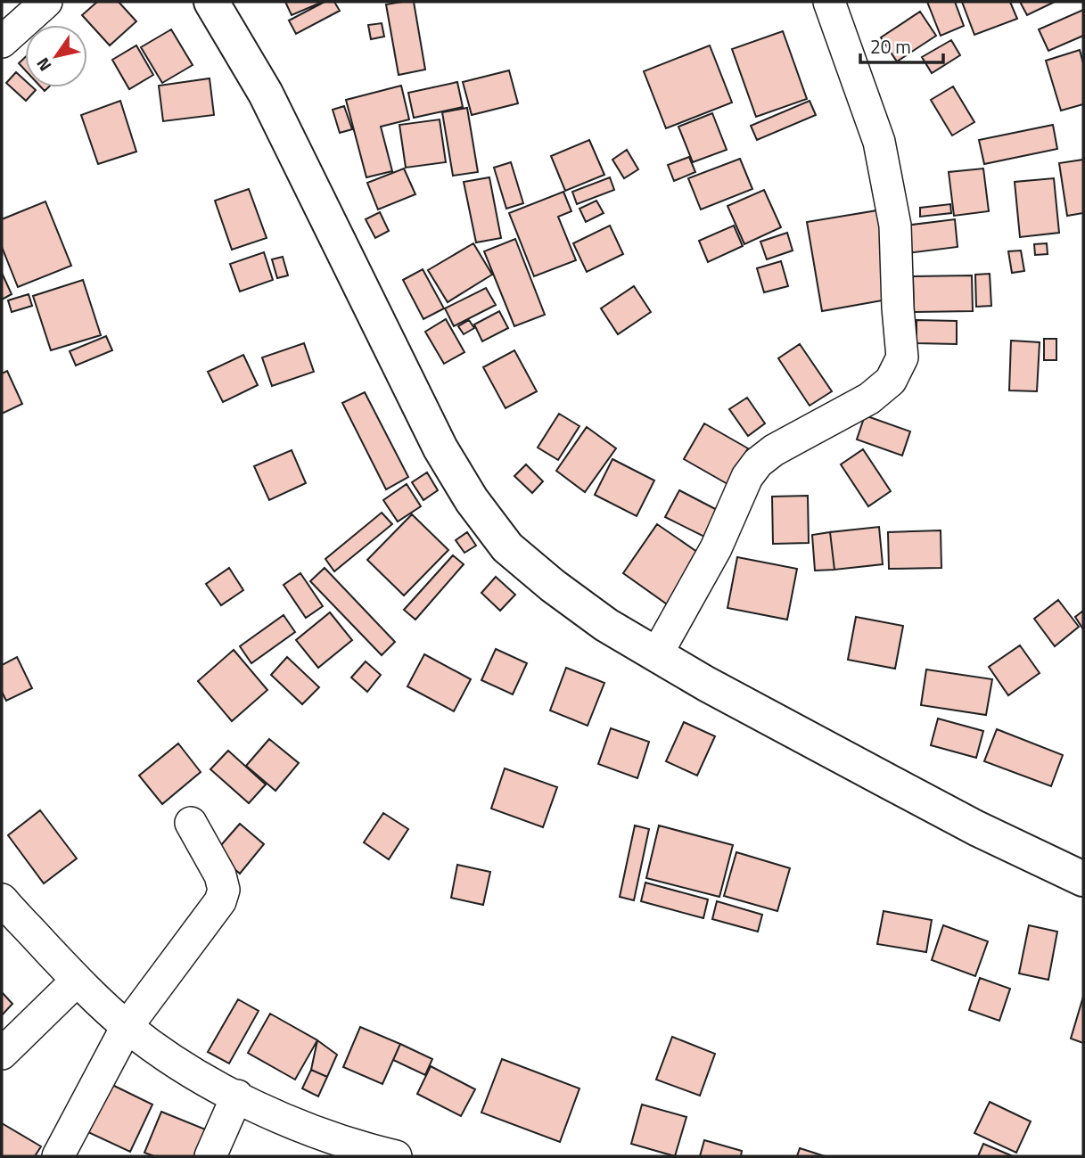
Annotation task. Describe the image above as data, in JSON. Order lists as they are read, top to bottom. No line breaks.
{"scale_bar":"20 m","north":"bottom left"}
